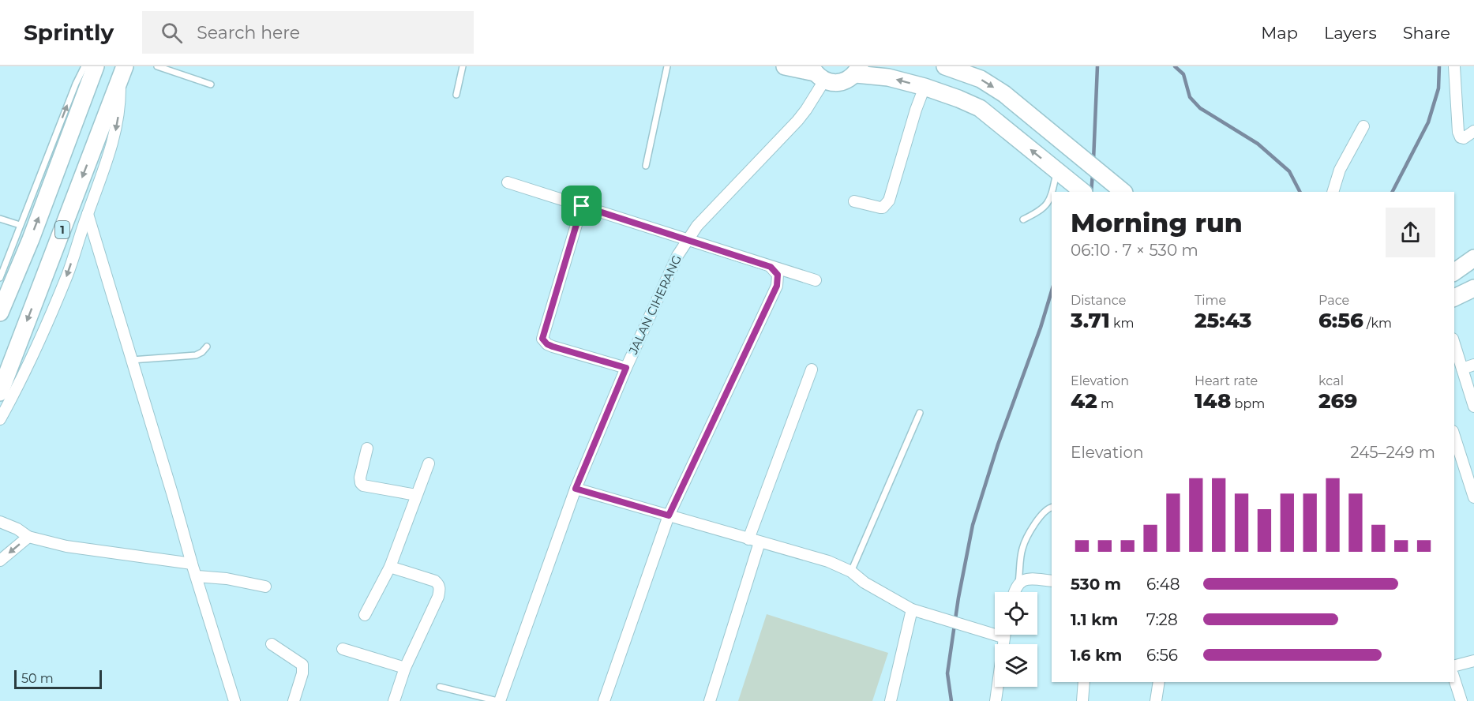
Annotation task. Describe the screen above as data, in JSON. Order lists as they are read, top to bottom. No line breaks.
{"streets":{"main road":["1"],"street":["JALAN CIHERANG"]},"scale_bar":"50 m","page":{"header":"Sprintly","search":"Search here","nav":["Map","Layers","Share"],"heading":["Morning run","06:10 · 7 × 530 m"],"stats":[["Distance","3.71 km"],["Time","25:43"],["Pace","6:56 /km"],["Elevation","42 m"],["Heart rate","148 bpm"],["kcal","269"]],"chart":["Elevation","245–249 m"],"list":[{"name":"530 m","note":"6:48"},{"name":"1.1 km","note":"7:28"},{"name":"1.6 km","note":"6:56"}],"scale":"50 m"}}
